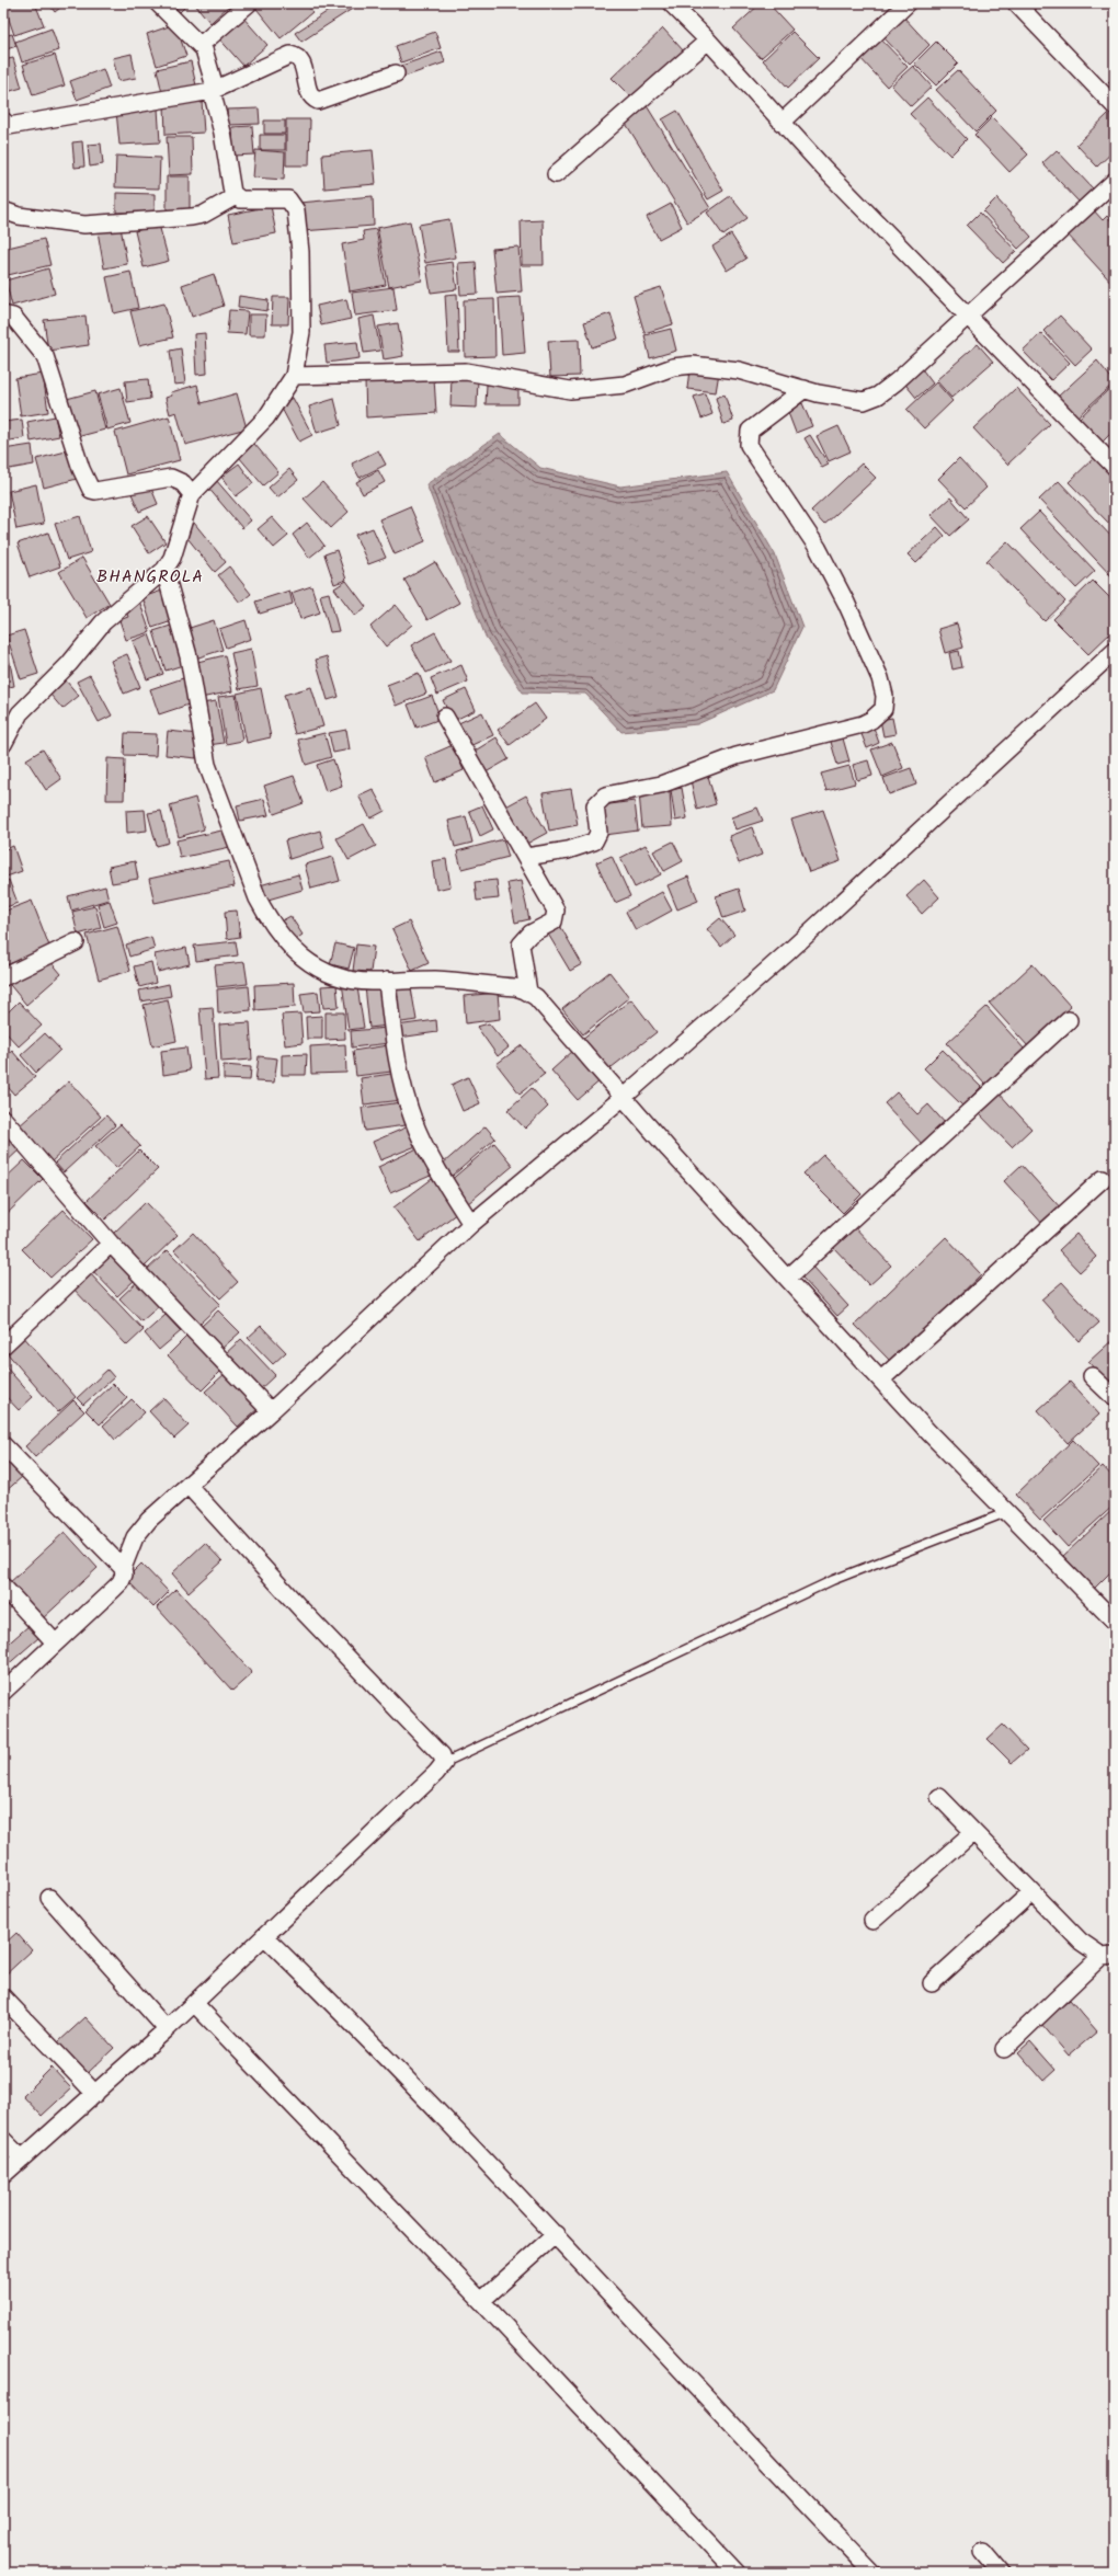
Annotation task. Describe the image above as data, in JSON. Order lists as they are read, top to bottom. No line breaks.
{"districts":["BHANGROLA"]}
